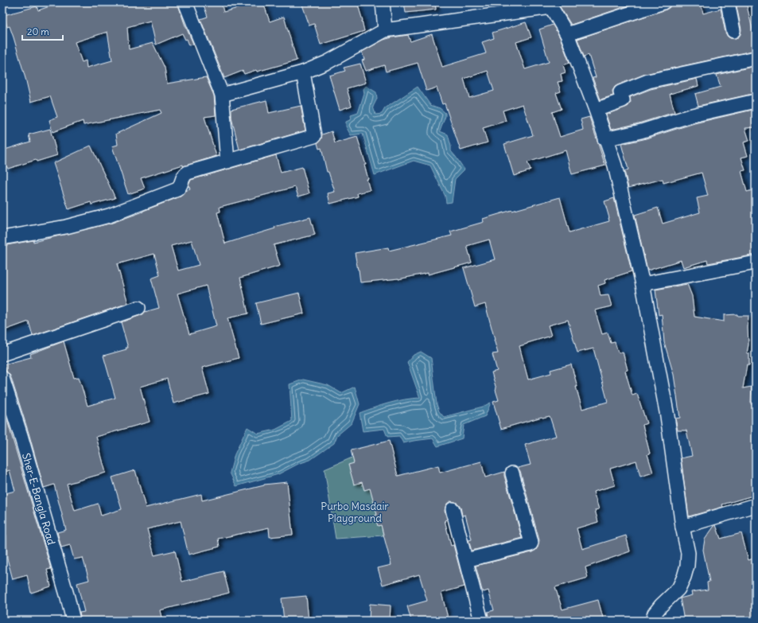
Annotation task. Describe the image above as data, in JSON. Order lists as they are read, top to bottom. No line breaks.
{"streets":{"street":["Sher-E-Bangla Road"]},"parks":["Purbo Masdair Playground"],"scale_bar":"20 m"}
